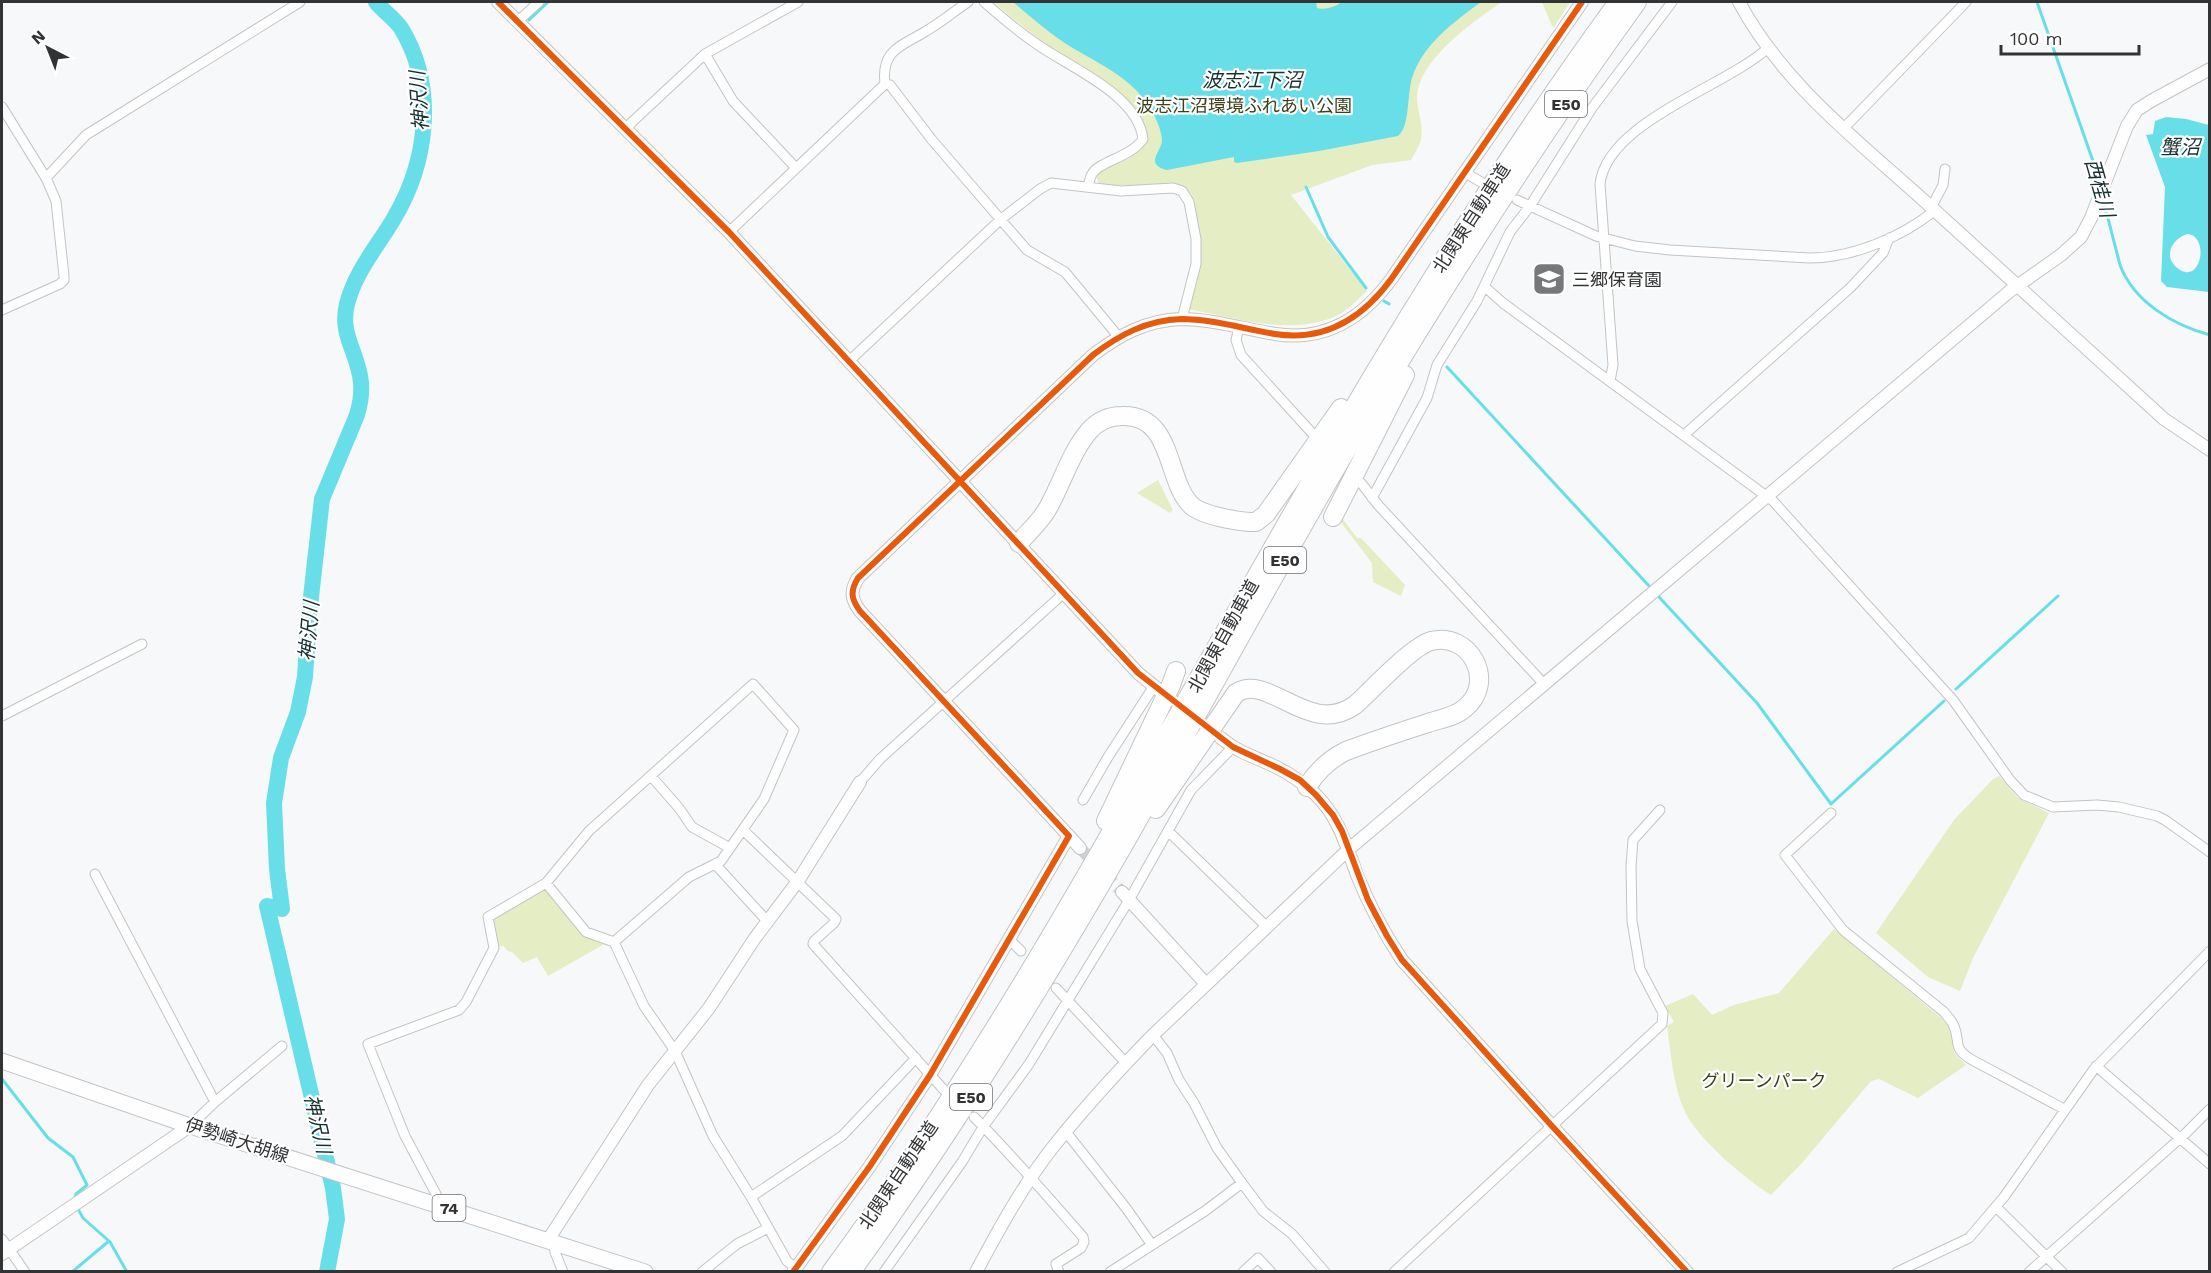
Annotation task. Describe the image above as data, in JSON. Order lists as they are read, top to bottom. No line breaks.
{"streets":{"highway":["E50","北関東自動車道"],"main road":["伊勢崎大胡線","74"]},"water":["波志江下沼","神沢川","蟹沼","西桂川"],"parks":["波志江沼環境ふれあい公園","グリーンパーク"],"places":{"school or university":["三郷保育園"]},"scale_bar":"100 m","north":"top left"}
